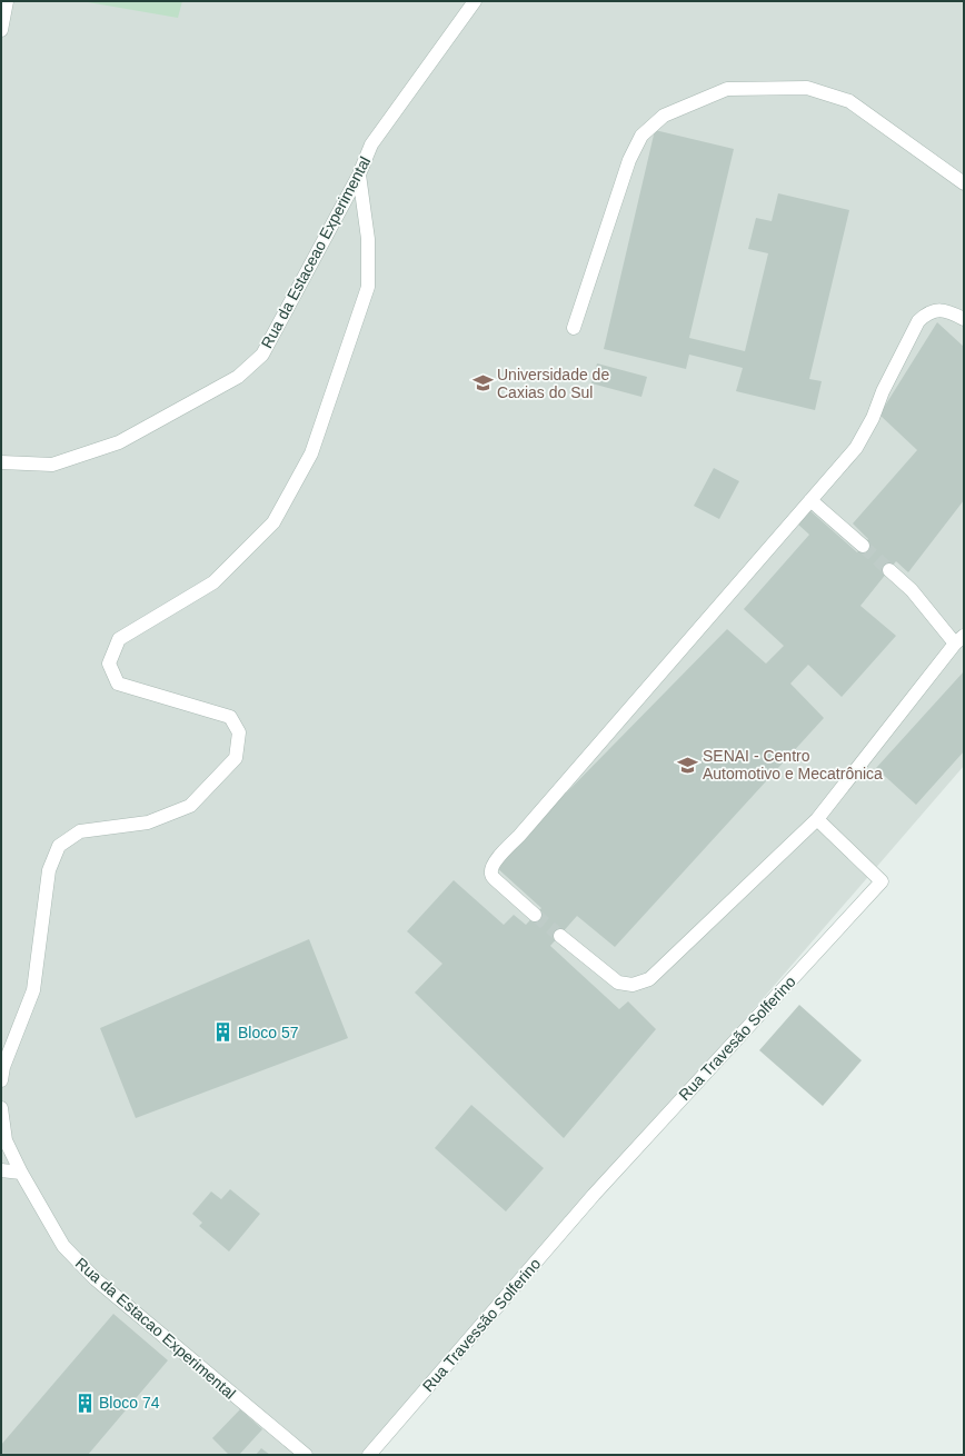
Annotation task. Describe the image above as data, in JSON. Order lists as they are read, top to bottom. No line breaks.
{"streets":{"street":["Rua da Estaceao Experimental","Rua Travesão Solferino","Rua Travessão Solferino","Rua da Estacao Experimental"]},"crossings":[["Rua Travesão Solferino","Rua Travessão Solferino"]],"places":{"school or university":["Universidade de Caxias do Sul","SENAI - Centro Automotivo e Mecatrônica"],"building":["Bloco 57","Bloco 74"]}}
